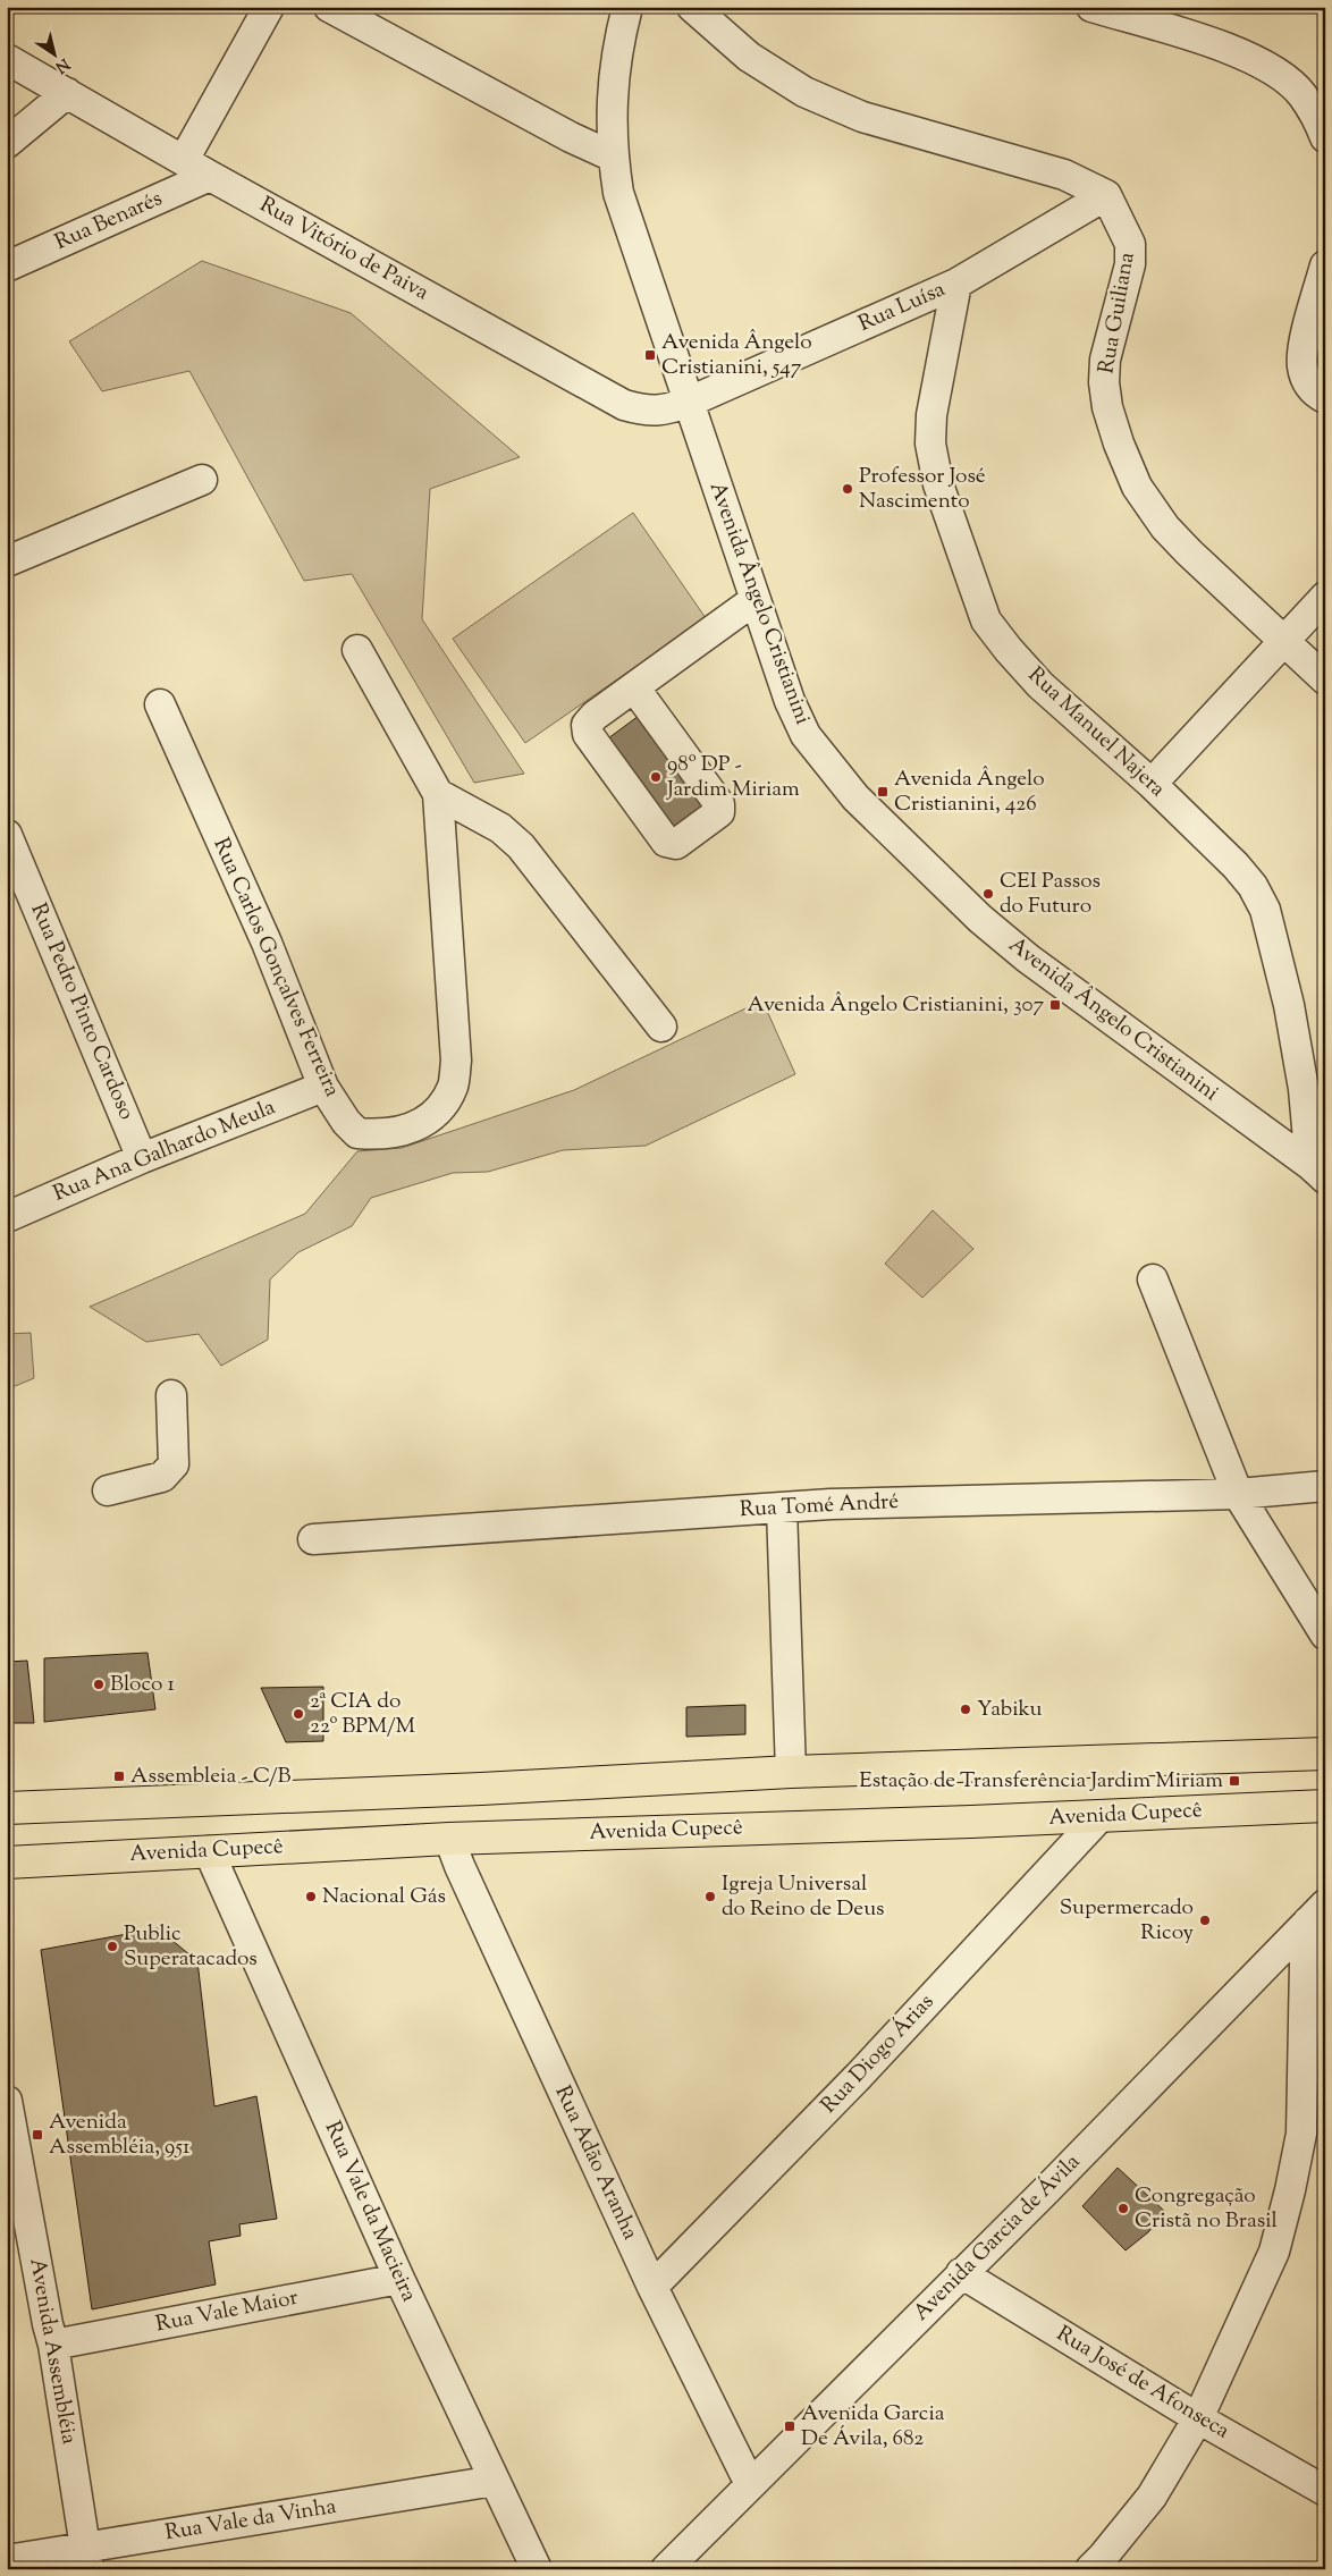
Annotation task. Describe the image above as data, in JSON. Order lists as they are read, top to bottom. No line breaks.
{"streets":{"main road":["Avenida Cupecê"],"street":["Rua Benarés","Rua Vitório de Paiva","Rua Luísa","Rua Guiliana","Avenida Ângelo Cristianini","Rua Manuel Najera","Rua Carlos Gonçalves Ferreira","Rua Pedro Pinto Cardoso","Rua Ana Galhardo Meula","Rua Tomé André","Rua Diogo Árias","Rua Adão Aranha","Rua Vale da Macieira","Avenida Garcia de Ávila","Rua Vale Maior","Avenida Assembléia","Rua José de Afonseca","Rua Vale da Vinha"]},"crossings":[["Rua Benarés","Rua Vitório de Paiva"],["Rua Vitório de Paiva","Rua Luísa"],["Rua Vitório de Paiva","Avenida Ângelo Cristianini"],["Rua Luísa","Rua Guiliana"],["Rua Luísa","Avenida Ângelo Cristianini"],["Rua Luísa","Rua Manuel Najera"],["Avenida Ângelo Cristianini","Rua Manuel Najera"],["Rua Carlos Gonçalves Ferreira","Rua Ana Galhardo Meula"],["Rua Pedro Pinto Cardoso","Rua Ana Galhardo Meula"],["Avenida Cupecê","Rua Diogo Árias"],["Avenida Cupecê","Rua Adão Aranha"],["Avenida Cupecê","Rua Vale da Macieira"],["Rua Diogo Árias","Rua Adão Aranha"],["Rua Adão Aranha","Avenida Garcia de Ávila"],["Rua Vale da Macieira","Rua Vale Maior"],["Rua Vale da Macieira","Rua Vale da Vinha"],["Avenida Garcia de Ávila","Rua José de Afonseca"],["Rua Vale Maior","Avenida Assembléia"],["Avenida Assembléia","Rua Vale da Vinha"]],"places":{"transit":["Avenida Ângelo Cristianini, 547","Avenida Ângelo Cristianini, 426","Avenida Ângelo Cristianini, 307","Assembleia - C/B","Estação de Transferência Jardim Miriam","Avenida Assembléia, 951","Avenida Garcia De Ávila, 682"],"other":["Professor José Nascimento","98º DP - Jardim Miriam","CEI Passos do Futuro","Bloco 1","Yabiku","2ª CIA do 22º BPM/M","Nacional Gás","Igreja Universal do Reino de Deus","Supermercado Ricoy","Public Superatacados","Congregação Cristã no Brasil"]},"north":"bottom right"}
